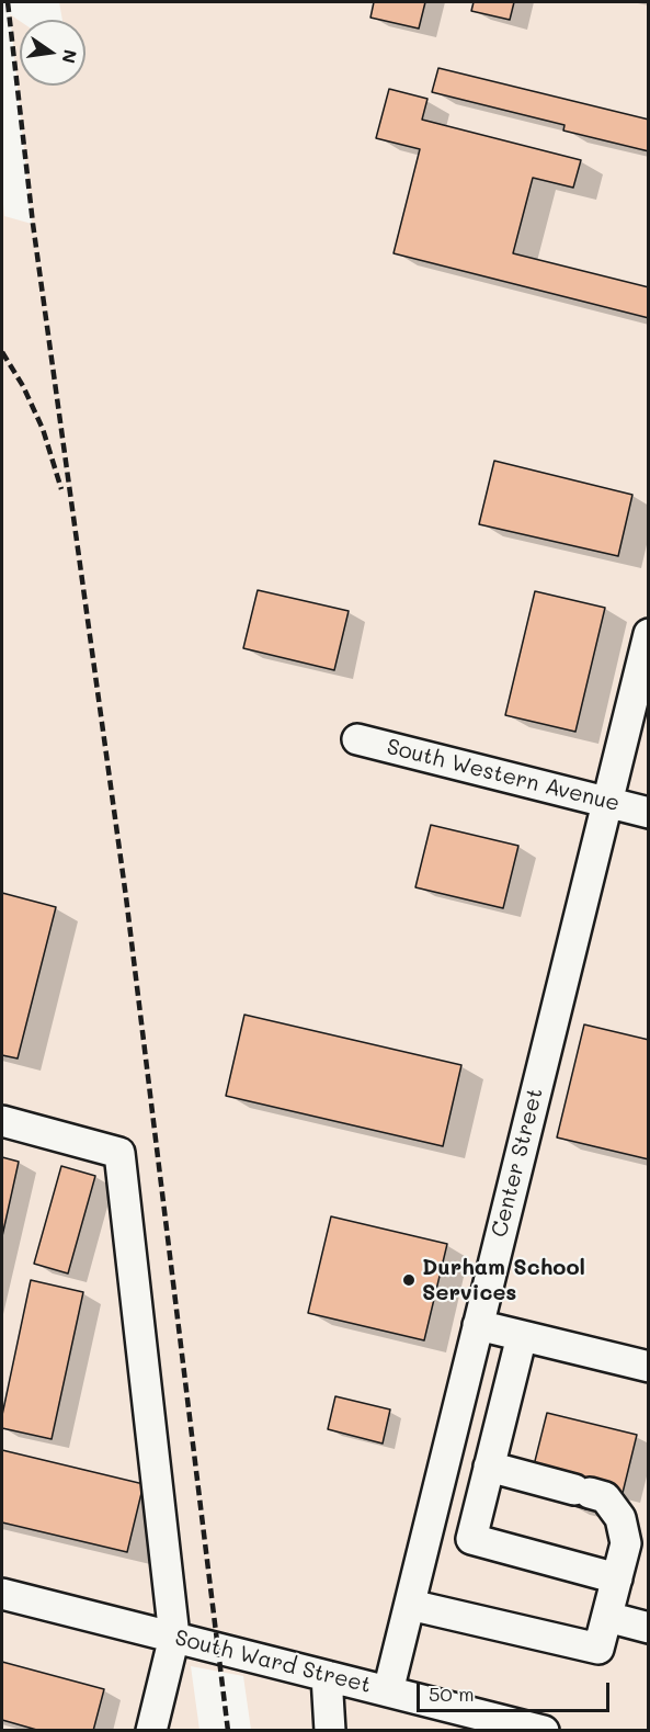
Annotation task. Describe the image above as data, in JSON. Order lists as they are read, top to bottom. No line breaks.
{"streets":{"street":["South Western Avenue","Center Street","South Ward Street"]},"crossings":[["South Western Avenue","Center Street"],["Center Street","South Ward Street"]],"places":["Durham School Services"],"scale_bar":"50 m","north":"right"}
